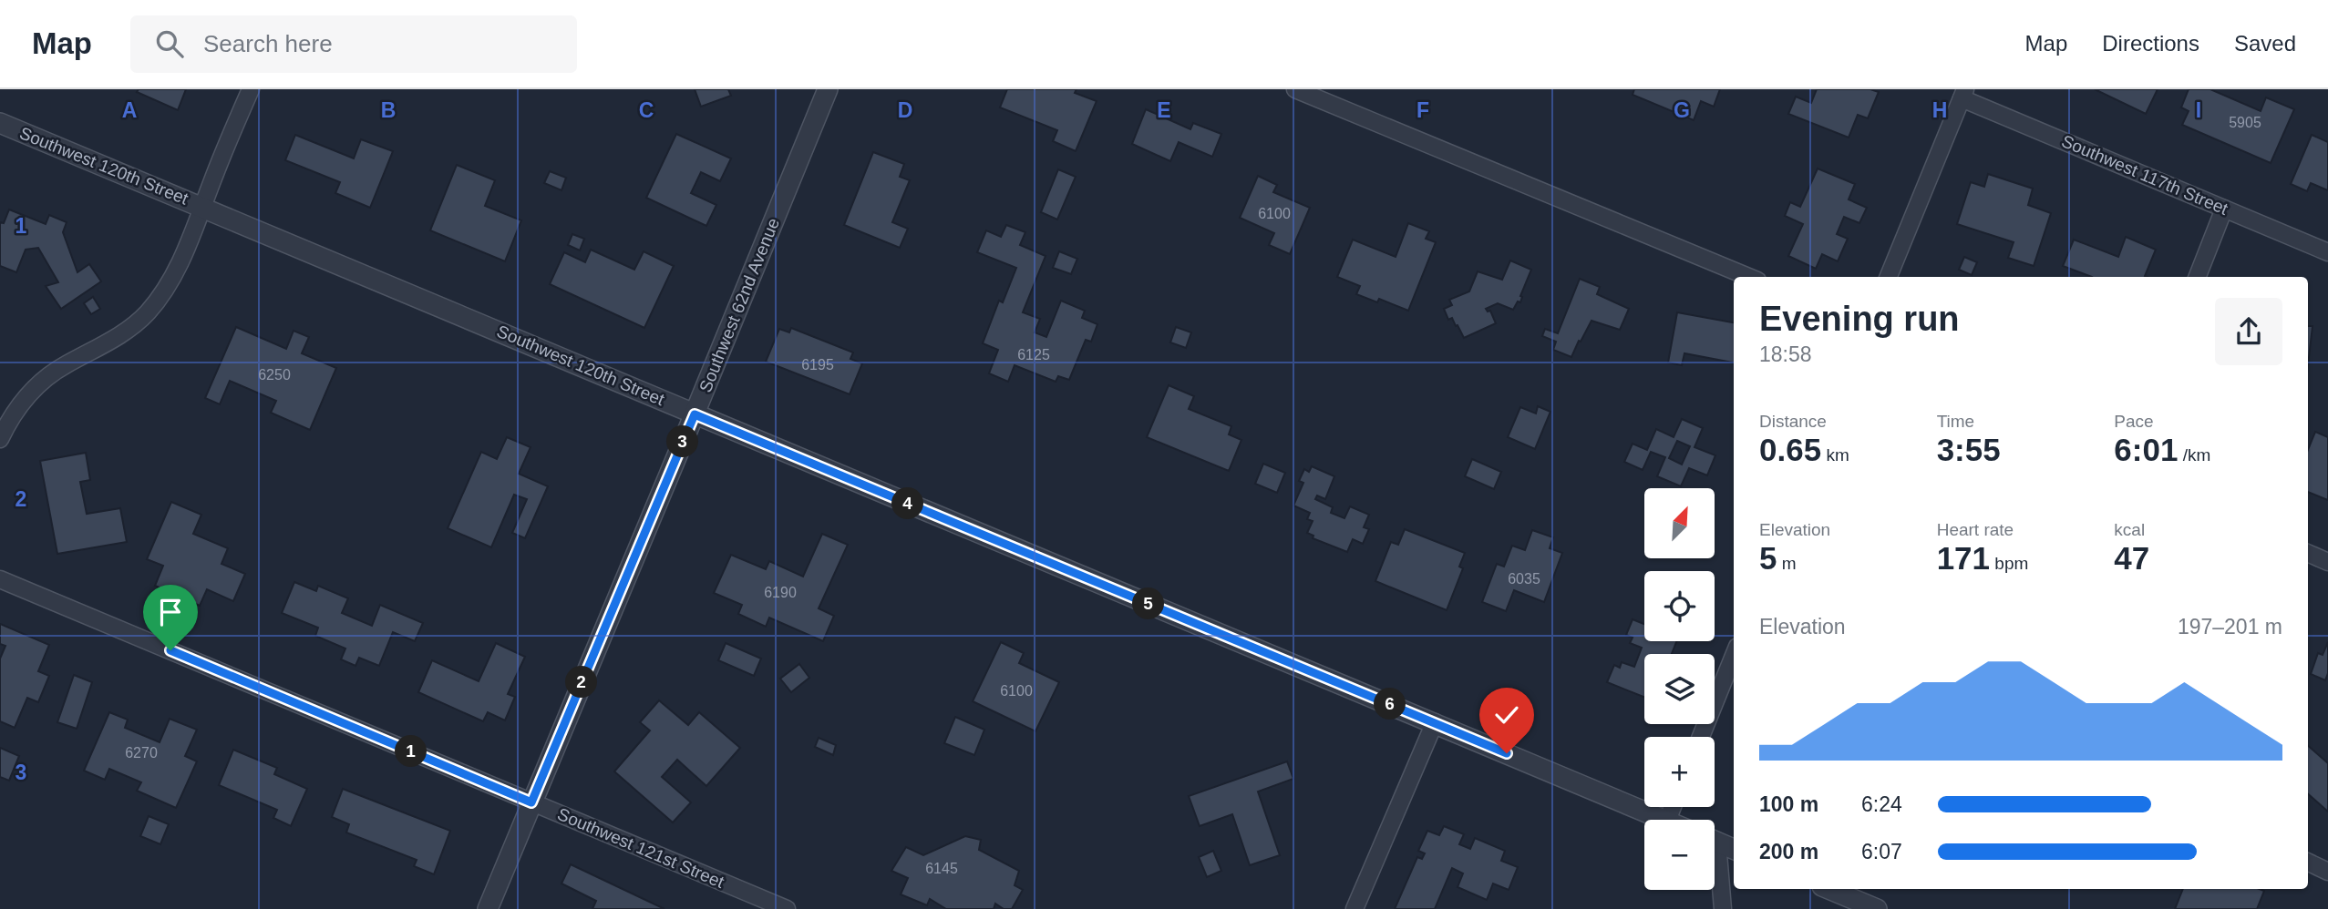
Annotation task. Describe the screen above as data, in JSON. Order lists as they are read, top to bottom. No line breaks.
{"streets":{"street":["Southwest 120th Street","Southwest 117th Street","Southwest 62nd Avenue","Southwest 121st Street"]},"crossings":[["Southwest 120th Street","Southwest 62nd Avenue"],["Southwest 62nd Avenue","Southwest 121st Street"]],"house_numbers":["5905","6100","6125","6195","6250","6035","6190","6100","6270","6145"],"north":"top right","page":{"header":"Map","search":"Search here","nav":["Map","Directions","Saved"],"heading":["Evening run","18:58"],"stats":[["Distance","0.65 km"],["Time","3:55"],["Pace","6:01 /km"],["Elevation","5 m"],["Heart rate","171 bpm"],["kcal","47"]],"pins":["3","4","5","2","6","1"],"map_buttons":["+","−"],"chart":["Elevation","197–201 m"],"list":[{"name":"100 m","note":"6:24"},{"name":"200 m","note":"6:07"}]},"grid":{"columns":["A","B","C","D","E","F","G","H","I"],"rows":["1","2","3"]}}
